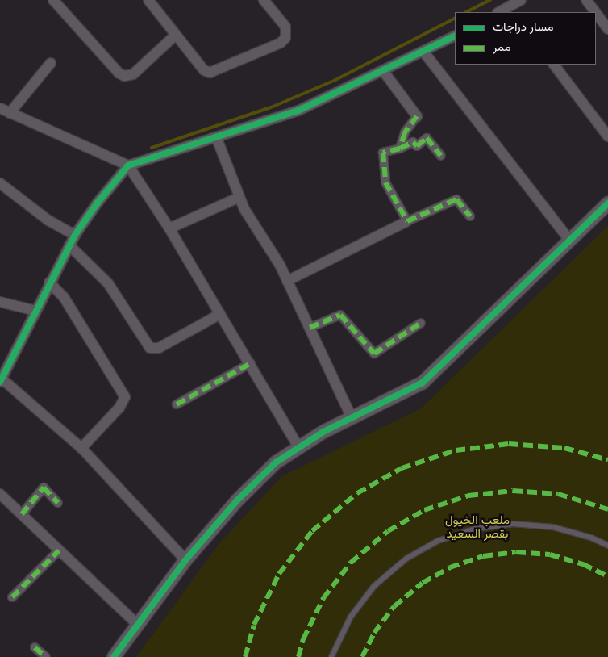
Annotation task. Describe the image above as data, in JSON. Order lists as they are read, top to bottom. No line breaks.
{"parks":["ملعب الخيول بقصر السعيد"],"legend":["مسار دراجات","ممر"]}
